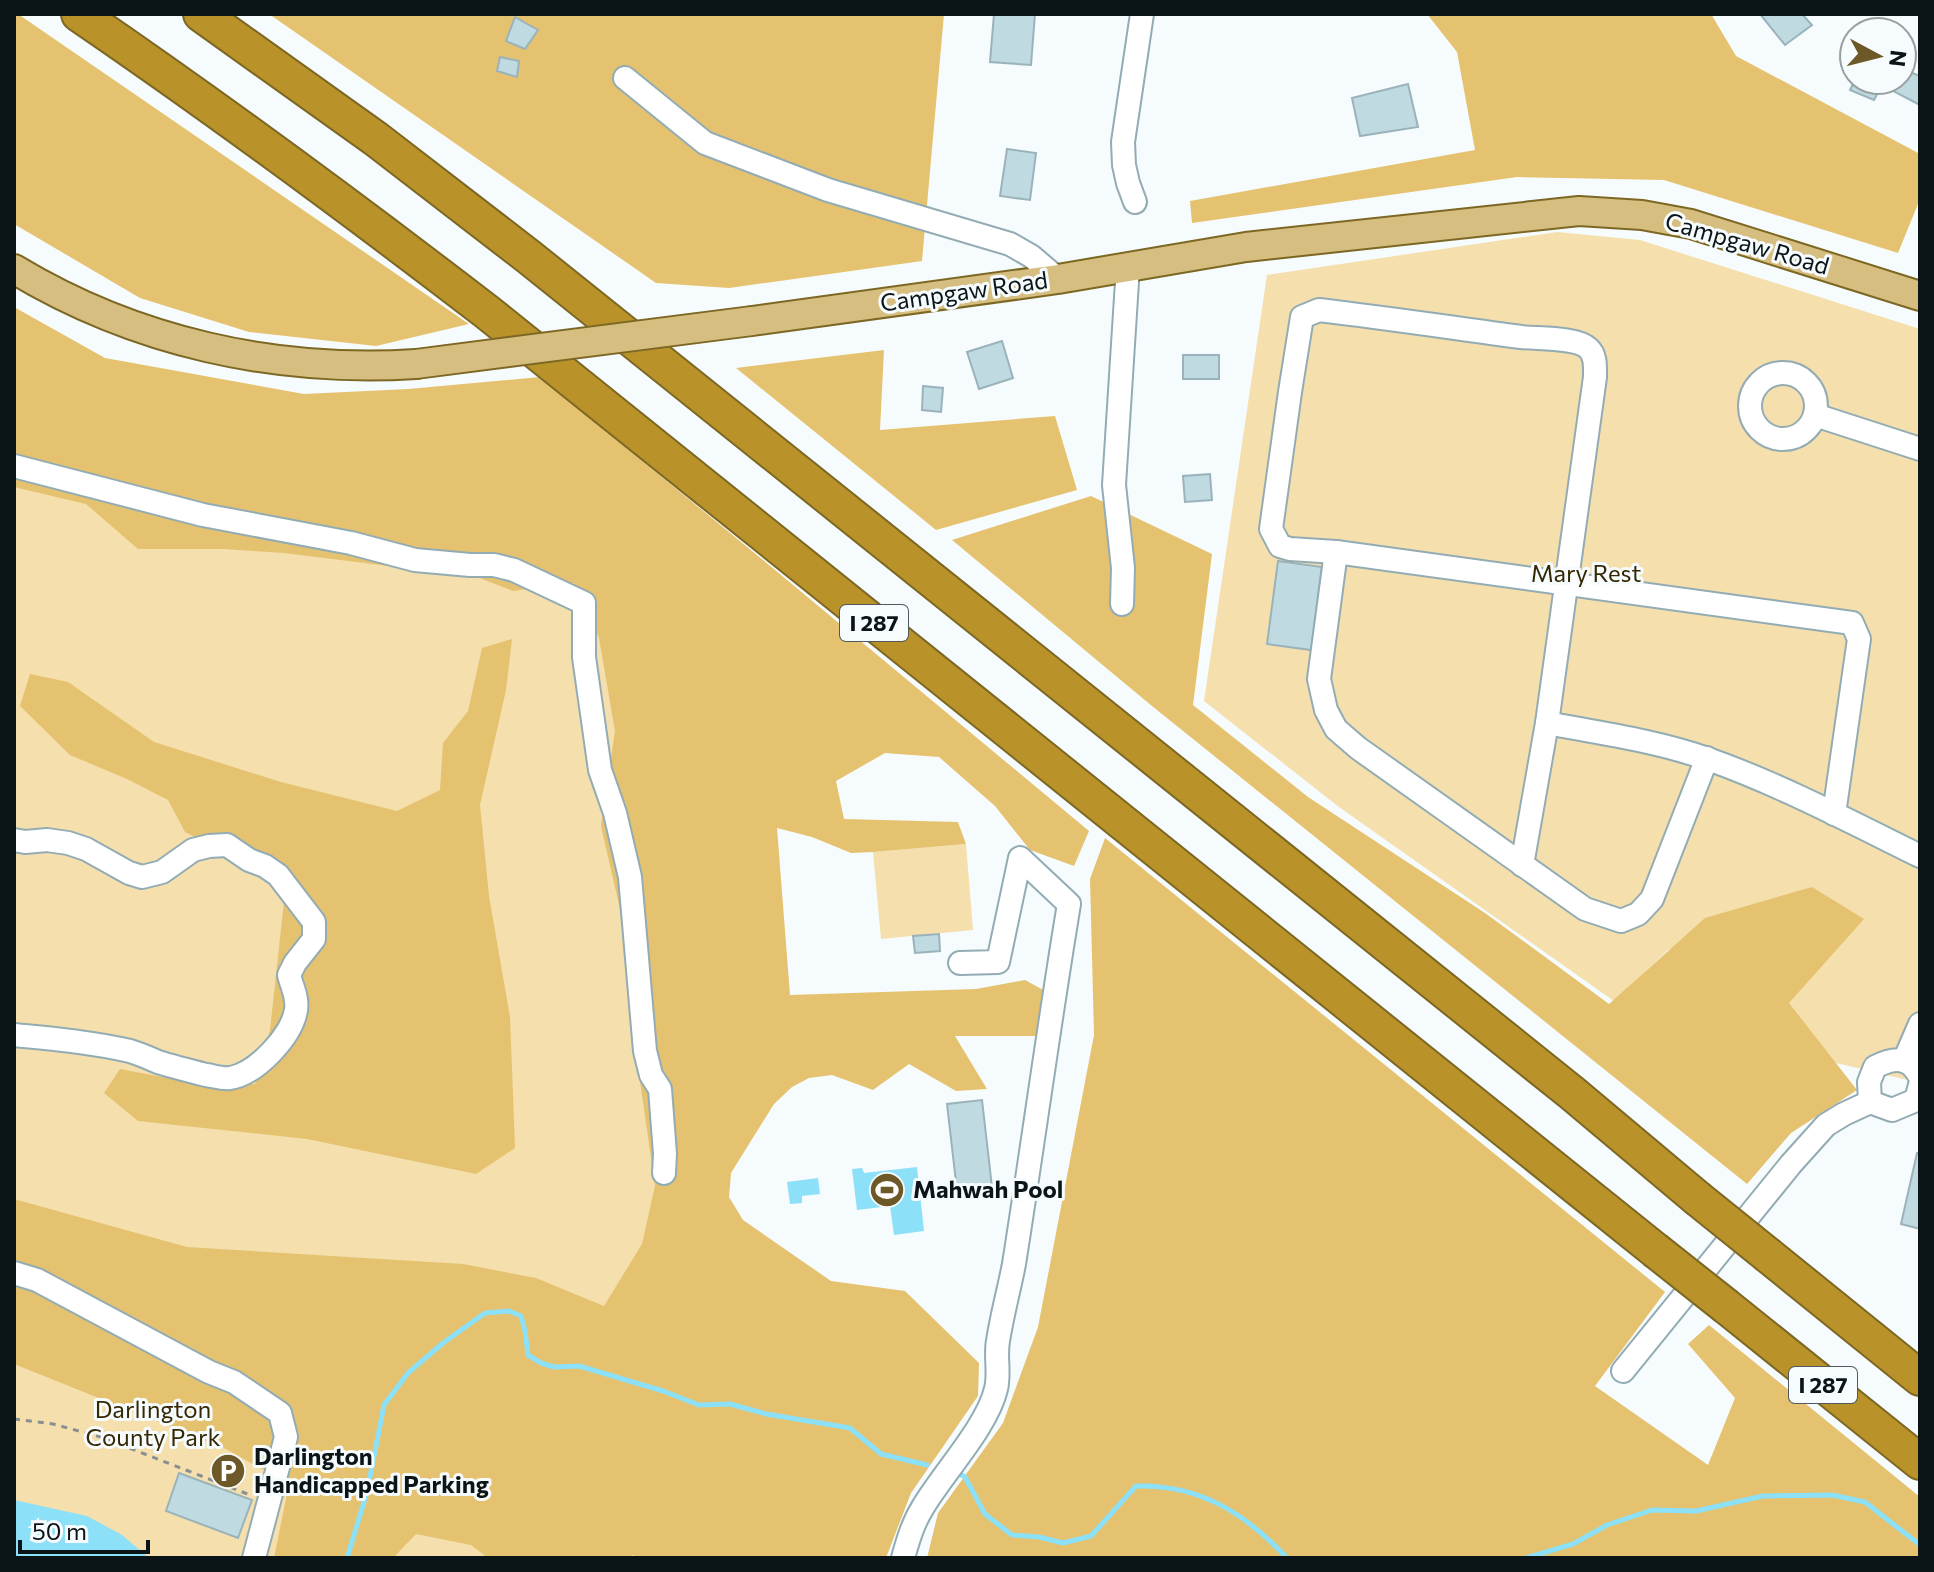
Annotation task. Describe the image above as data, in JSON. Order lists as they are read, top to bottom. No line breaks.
{"streets":{"highway":["I 287"],"main road":["Campgaw Road"]},"parks":["Mary Rest","Darlington County Park"],"places":{"sports":["Mahwah Pool"],"parking":["Darlington Handicapped Parking"]},"scale_bar":"50 m","north":"right"}
